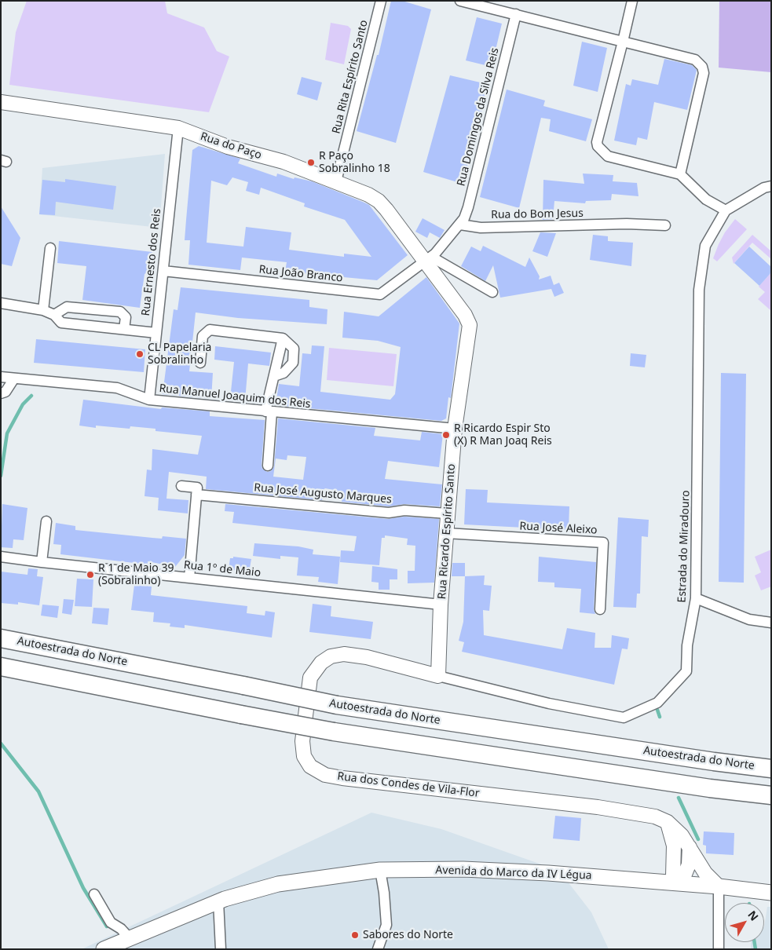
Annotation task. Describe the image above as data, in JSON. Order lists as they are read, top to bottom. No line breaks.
{"streets":{"highway":["Autoestrada do Norte"],"main road":["Avenida do Marco da IV Légua"],"street":["Rua Rita Espírito Santo","Rua Domingos da Silva Reis","Rua do Paço","Rua do Bom Jesus","Rua Ernesto dos Reis","Rua João Branco","Rua Manuel Joaquim dos Reis","Rua José Augusto Marques","Rua José Aleixo","Rua Ricardo Espírito Santo","Estrada do Miradouro","Rua 1º de Maio","Rua dos Condes de Vila-Flor"]},"crossings":[["Rua Rita Espírito Santo","Rua do Paço"],["Rua Domingos da Silva Reis","Rua do Bom Jesus"],["Rua do Paço","Rua Ernesto dos Reis"],["Rua do Paço","Rua João Branco"],["Rua do Paço","Rua Ricardo Espírito Santo"],["Rua Ernesto dos Reis","Rua João Branco"],["Rua Ernesto dos Reis","Rua Manuel Joaquim dos Reis"],["Rua João Branco","Rua Ricardo Espírito Santo"],["Rua Manuel Joaquim dos Reis","Rua Ricardo Espírito Santo"],["Rua José Augusto Marques","Rua Ricardo Espírito Santo"],["Rua José Aleixo","Rua Ricardo Espírito Santo"],["Rua Ricardo Espírito Santo","Estrada do Miradouro"],["Rua Ricardo Espírito Santo","Rua 1º de Maio"],["Rua Ricardo Espírito Santo","Rua dos Condes de Vila-Flor"],["Estrada do Miradouro","Rua dos Condes de Vila-Flor"],["Rua dos Condes de Vila-Flor","Avenida do Marco da IV Légua"]],"places":["R Paço Sobralinho 18","CL Papelaria Sobralinho","R Ricardo Espir Sto (X) R Man Joaq Reis","R 1 de Maio 39 (Sobralinho)","Sabores do Norte"],"north":"top right"}
